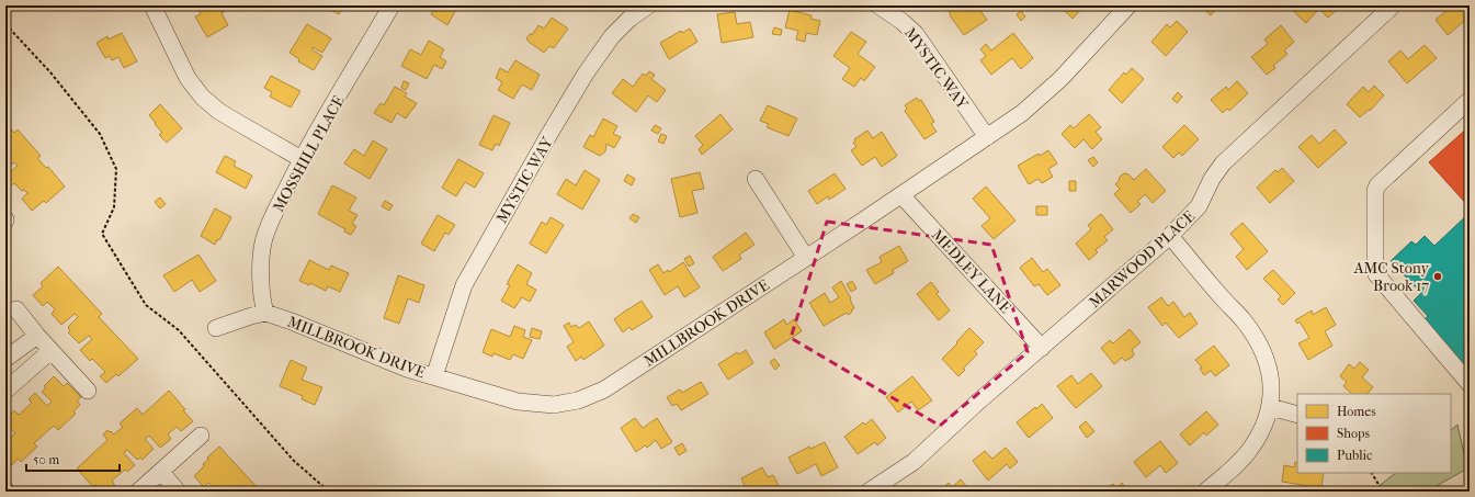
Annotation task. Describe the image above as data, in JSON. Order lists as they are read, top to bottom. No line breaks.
{"streets":{"street":["MYSTIC WAY","MOSSHILL PLACE","MARWOOD PLACE","MEDLEY LANE","MILLBROOK DRIVE"]},"crossings":[["MYSTIC WAY","MILLBROOK DRIVE"],["MOSSHILL PLACE","MILLBROOK DRIVE"],["MARWOOD PLACE","MEDLEY LANE"],["MEDLEY LANE","MILLBROOK DRIVE"]],"places":["AMC Stony Brook 17"],"legend":["Homes","Shops","Public"],"scale_bar":"50 m"}
